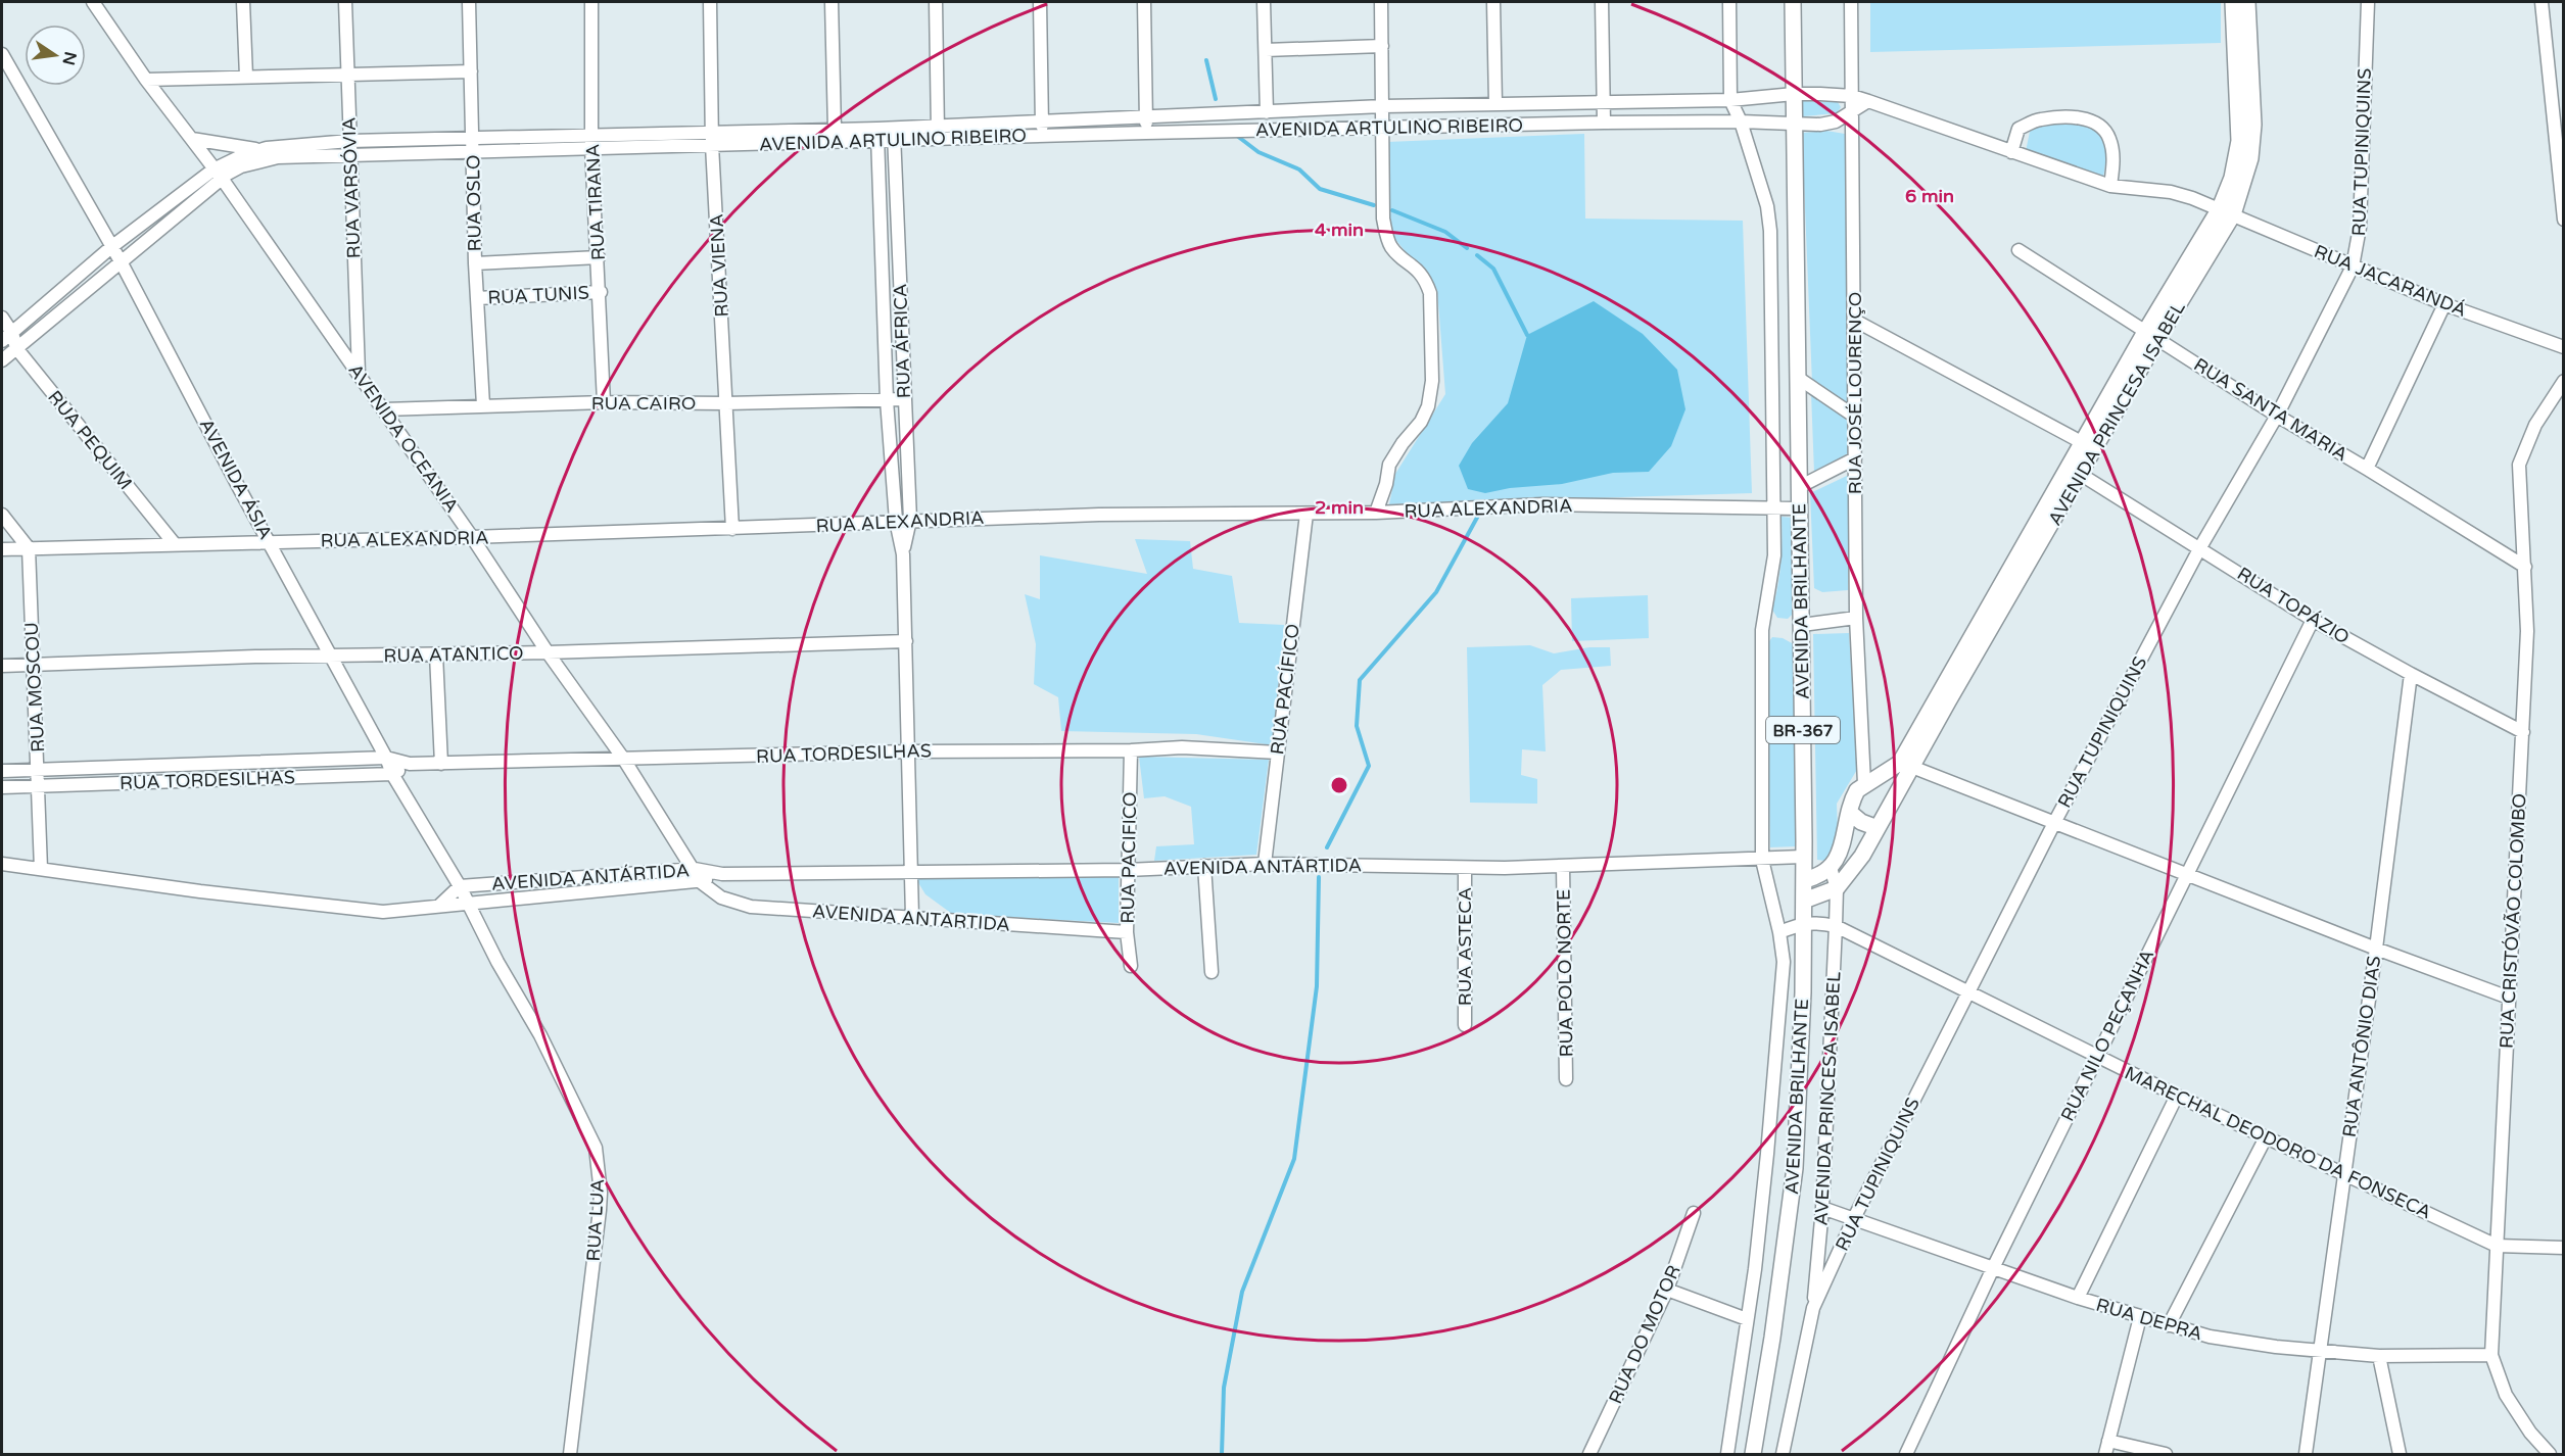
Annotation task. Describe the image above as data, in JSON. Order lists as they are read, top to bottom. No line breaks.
{"streets":{"main road":["AVENIDA PRINCESA ISABEL","AVENIDA BRILHANTE","BR-367"],"street":["AVENIDA ARTULINO RIBEIRO","RUA TUPINIQUINS","RUA VARSÓVIA","RUA TIRANA","RUA OSLO","RUA VIENA","RUA JACARANDÁ","RUA TUNIS","RUA ÁFRICA","RUA JOSÉ LOURENÇO","RUA CAIRO","RUA SANTA MARIA","AVENIDA OCEANIA","RUA PEQUIM","AVENIDA ÁSIA","RUA ALEXANDRIA","RUA TOPÁZIO","RUA ATANTICO","RUA MOSCOU","RUA PACÍFICO","RUA TORDESILHAS","RUA PACIFICO","AVENIDA ANTÁRTIDA","AVENIDA ANTARTIDA","RUA CRISTÓVÃO COLOMBO","RUA ASTECA","RUA POLO NORTE","RUA NILO PEÇANHA","RUA ANTÔNIO DIAS","MARECHAL DEODORO DA FONSECA","RUA LUA","RUA DEPRA","RUA DO MOTOR"]},"crossings":[["AVENIDA ARTULINO RIBEIRO","RUA VARSÓVIA"],["AVENIDA ARTULINO RIBEIRO","RUA TIRANA"],["AVENIDA ARTULINO RIBEIRO","RUA OSLO"],["AVENIDA ARTULINO RIBEIRO","RUA VIENA"],["AVENIDA ARTULINO RIBEIRO","RUA JACARANDÁ"],["AVENIDA ARTULINO RIBEIRO","RUA ÁFRICA"],["AVENIDA ARTULINO RIBEIRO","RUA JOSÉ LOURENÇO"],["AVENIDA ARTULINO RIBEIRO","AVENIDA OCEANIA"],["AVENIDA ARTULINO RIBEIRO","RUA PEQUIM"],["AVENIDA ARTULINO RIBEIRO","AVENIDA ÁSIA"],["AVENIDA ARTULINO RIBEIRO","AVENIDA BRILHANTE"],["RUA TUPINIQUINS","RUA JACARANDÁ"],["RUA TUPINIQUINS","RUA SANTA MARIA"],["RUA TUPINIQUINS","AVENIDA PRINCESA ISABEL"],["RUA TUPINIQUINS","RUA TOPÁZIO"],["RUA TUPINIQUINS","MARECHAL DEODORO DA FONSECA"],["RUA TUPINIQUINS","RUA DEPRA"],["RUA VARSÓVIA","AVENIDA OCEANIA"],["RUA TIRANA","RUA TUNIS"],["RUA TIRANA","RUA CAIRO"],["RUA OSLO","RUA TUNIS"],["RUA OSLO","RUA CAIRO"],["RUA VIENA","RUA CAIRO"],["RUA VIENA","RUA ALEXANDRIA"],["RUA JACARANDÁ","AVENIDA PRINCESA ISABEL"],["RUA ÁFRICA","RUA CAIRO"],["RUA ÁFRICA","RUA ALEXANDRIA"],["RUA ÁFRICA","RUA ATANTICO"],["RUA ÁFRICA","RUA TORDESILHAS"],["RUA ÁFRICA","AVENIDA ANTÁRTIDA"],["RUA ÁFRICA","AVENIDA ANTARTIDA"],["RUA JOSÉ LOURENÇO","AVENIDA PRINCESA ISABEL"],["RUA CAIRO","AVENIDA OCEANIA"],["RUA SANTA MARIA","AVENIDA PRINCESA ISABEL"],["RUA SANTA MARIA","RUA CRISTÓVÃO COLOMBO"],["AVENIDA PRINCESA ISABEL","RUA TOPÁZIO"],["AVENIDA PRINCESA ISABEL","MARECHAL DEODORO DA FONSECA"],["AVENIDA PRINCESA ISABEL","RUA DEPRA"],["AVENIDA OCEANIA","RUA ALEXANDRIA"],["AVENIDA OCEANIA","RUA ATANTICO"],["AVENIDA OCEANIA","RUA TORDESILHAS"],["AVENIDA OCEANIA","AVENIDA ANTÁRTIDA"],["AVENIDA OCEANIA","AVENIDA ANTARTIDA"],["RUA PEQUIM","RUA ALEXANDRIA"],["AVENIDA ÁSIA","RUA ALEXANDRIA"],["AVENIDA ÁSIA","RUA ATANTICO"],["AVENIDA ÁSIA","RUA TORDESILHAS"],["AVENIDA ÁSIA","AVENIDA ANTÁRTIDA"],["AVENIDA ÁSIA","RUA LUA"],["RUA ALEXANDRIA","AVENIDA BRILHANTE"],["RUA ALEXANDRIA","RUA MOSCOU"],["RUA ALEXANDRIA","RUA PACÍFICO"],["AVENIDA BRILHANTE","AVENIDA ANTÁRTIDA"],["AVENIDA BRILHANTE","MARECHAL DEODORO DA FONSECA"],["RUA TOPÁZIO","RUA CRISTÓVÃO COLOMBO"],["RUA TOPÁZIO","RUA NILO PEÇANHA"],["RUA TOPÁZIO","RUA ANTÔNIO DIAS"],["RUA ATANTICO","RUA MOSCOU"],["RUA MOSCOU","RUA TORDESILHAS"],["RUA MOSCOU","AVENIDA ANTÁRTIDA"],["RUA PACÍFICO","RUA TORDESILHAS"],["RUA PACÍFICO","AVENIDA ANTÁRTIDA"],["RUA TORDESILHAS","RUA PACIFICO"],["RUA PACIFICO","AVENIDA ANTÁRTIDA"],["RUA PACIFICO","AVENIDA ANTARTIDA"],["AVENIDA ANTÁRTIDA","AVENIDA ANTARTIDA"],["AVENIDA ANTÁRTIDA","RUA ASTECA"],["AVENIDA ANTÁRTIDA","RUA POLO NORTE"],["AVENIDA ANTÁRTIDA","RUA LUA"],["RUA CRISTÓVÃO COLOMBO","MARECHAL DEODORO DA FONSECA"],["RUA CRISTÓVÃO COLOMBO","RUA DEPRA"],["RUA NILO PEÇANHA","MARECHAL DEODORO DA FONSECA"],["RUA NILO PEÇANHA","RUA DEPRA"],["RUA ANTÔNIO DIAS","MARECHAL DEODORO DA FONSECA"],["RUA ANTÔNIO DIAS","RUA DEPRA"]],"north":"right","rings":["6 min","4 min","2 min"]}
